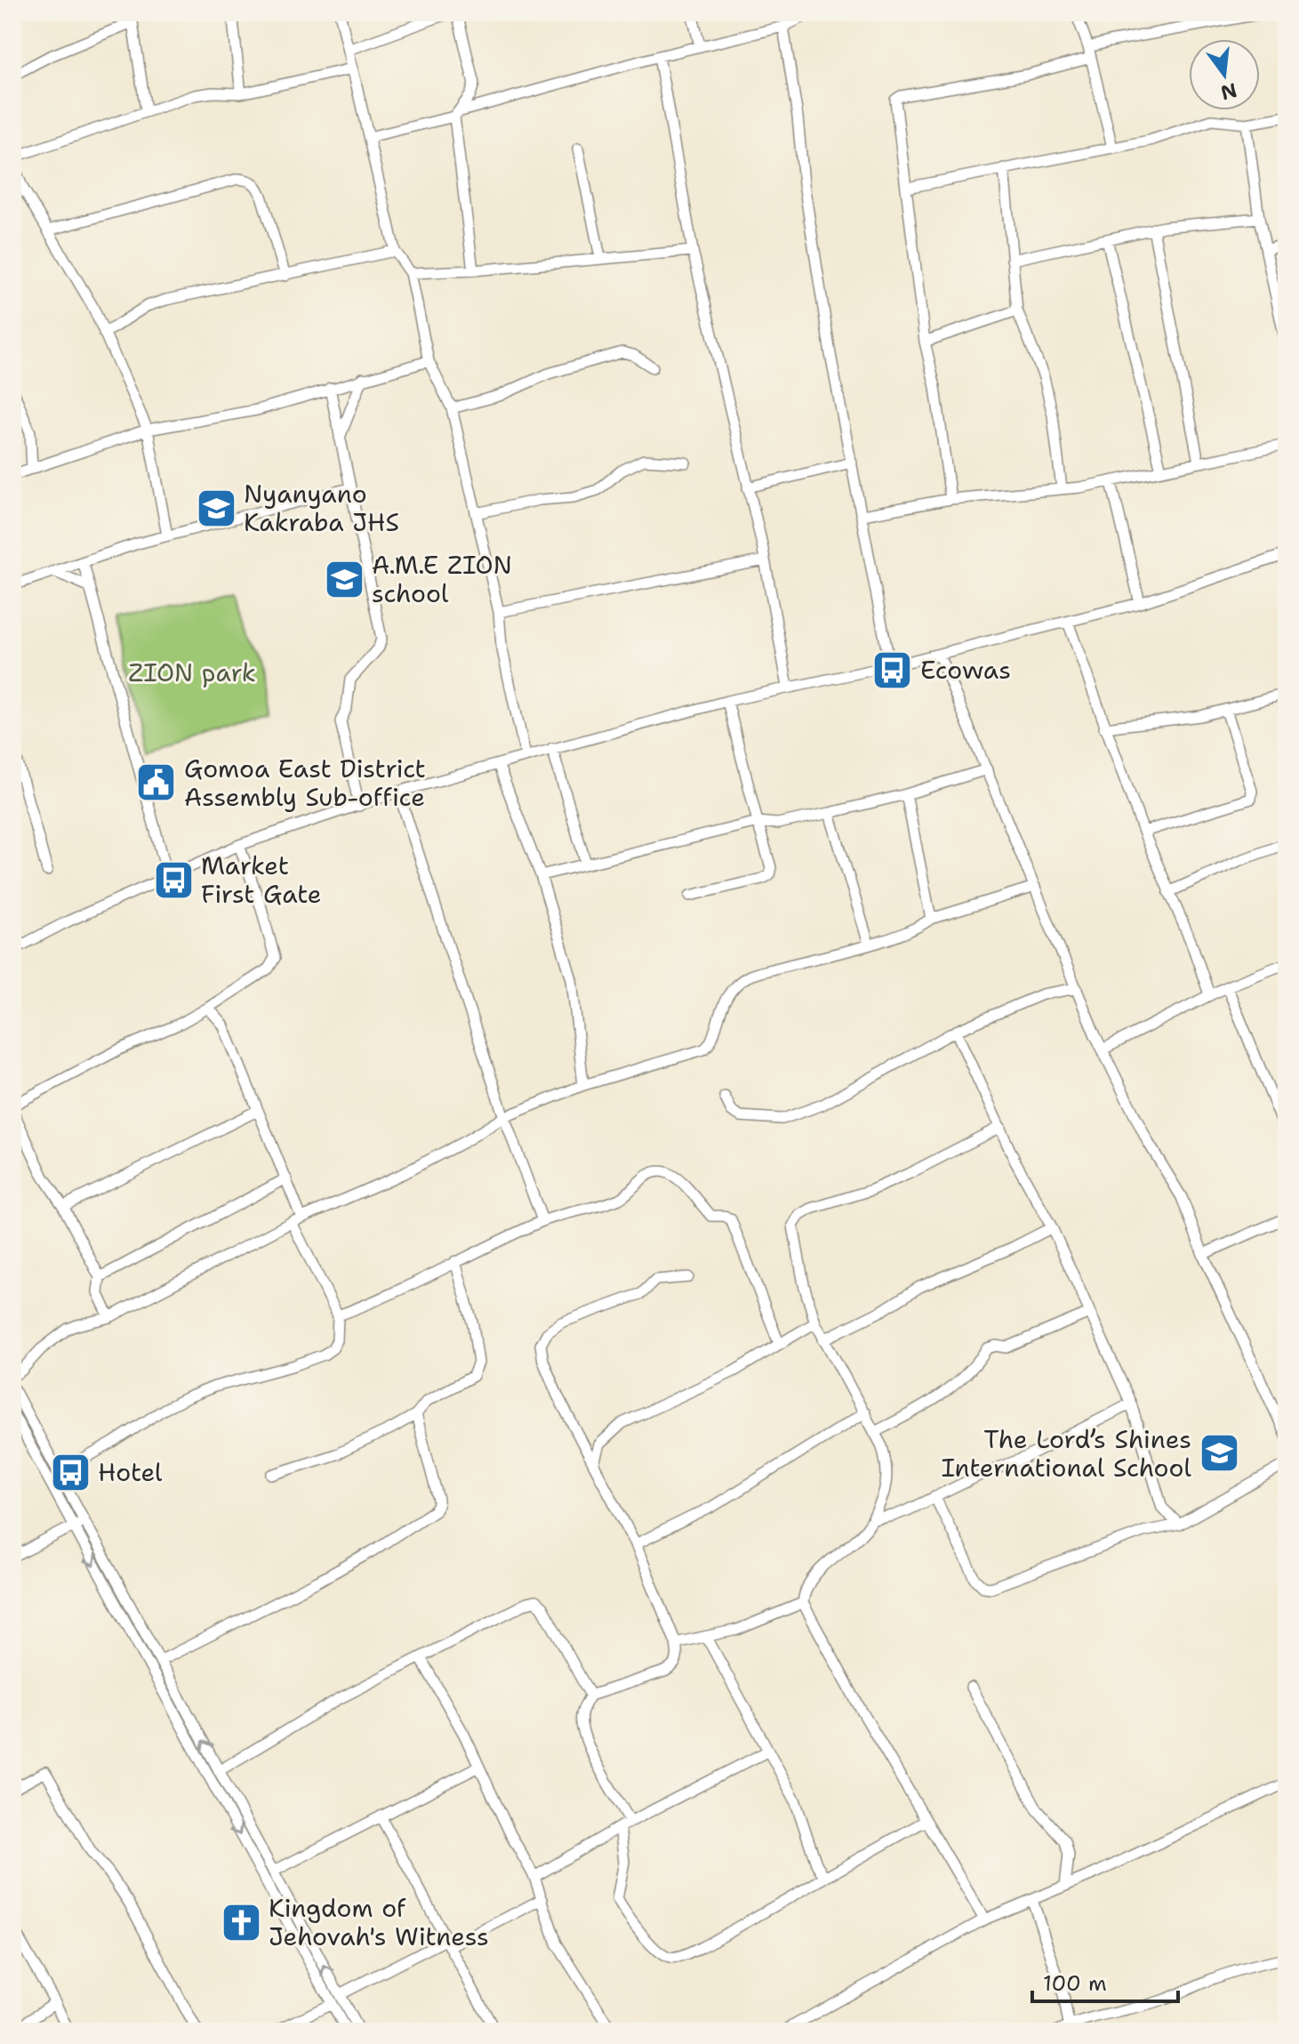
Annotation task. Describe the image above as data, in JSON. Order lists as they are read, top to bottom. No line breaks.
{"parks":["ZION park"],"places":{"school or university":["Nyanyano Kakraba JHS","A.M.E ZION school","The Lord’s Shines International School"],"bus stop":["Ecowas","Market First Gate","Hotel"],"public building":["Gomoa East District Assembly Sub-office"],"church":["Kingdom of Jehovah's Witness"]},"scale_bar":"100 m","north":"bottom"}
